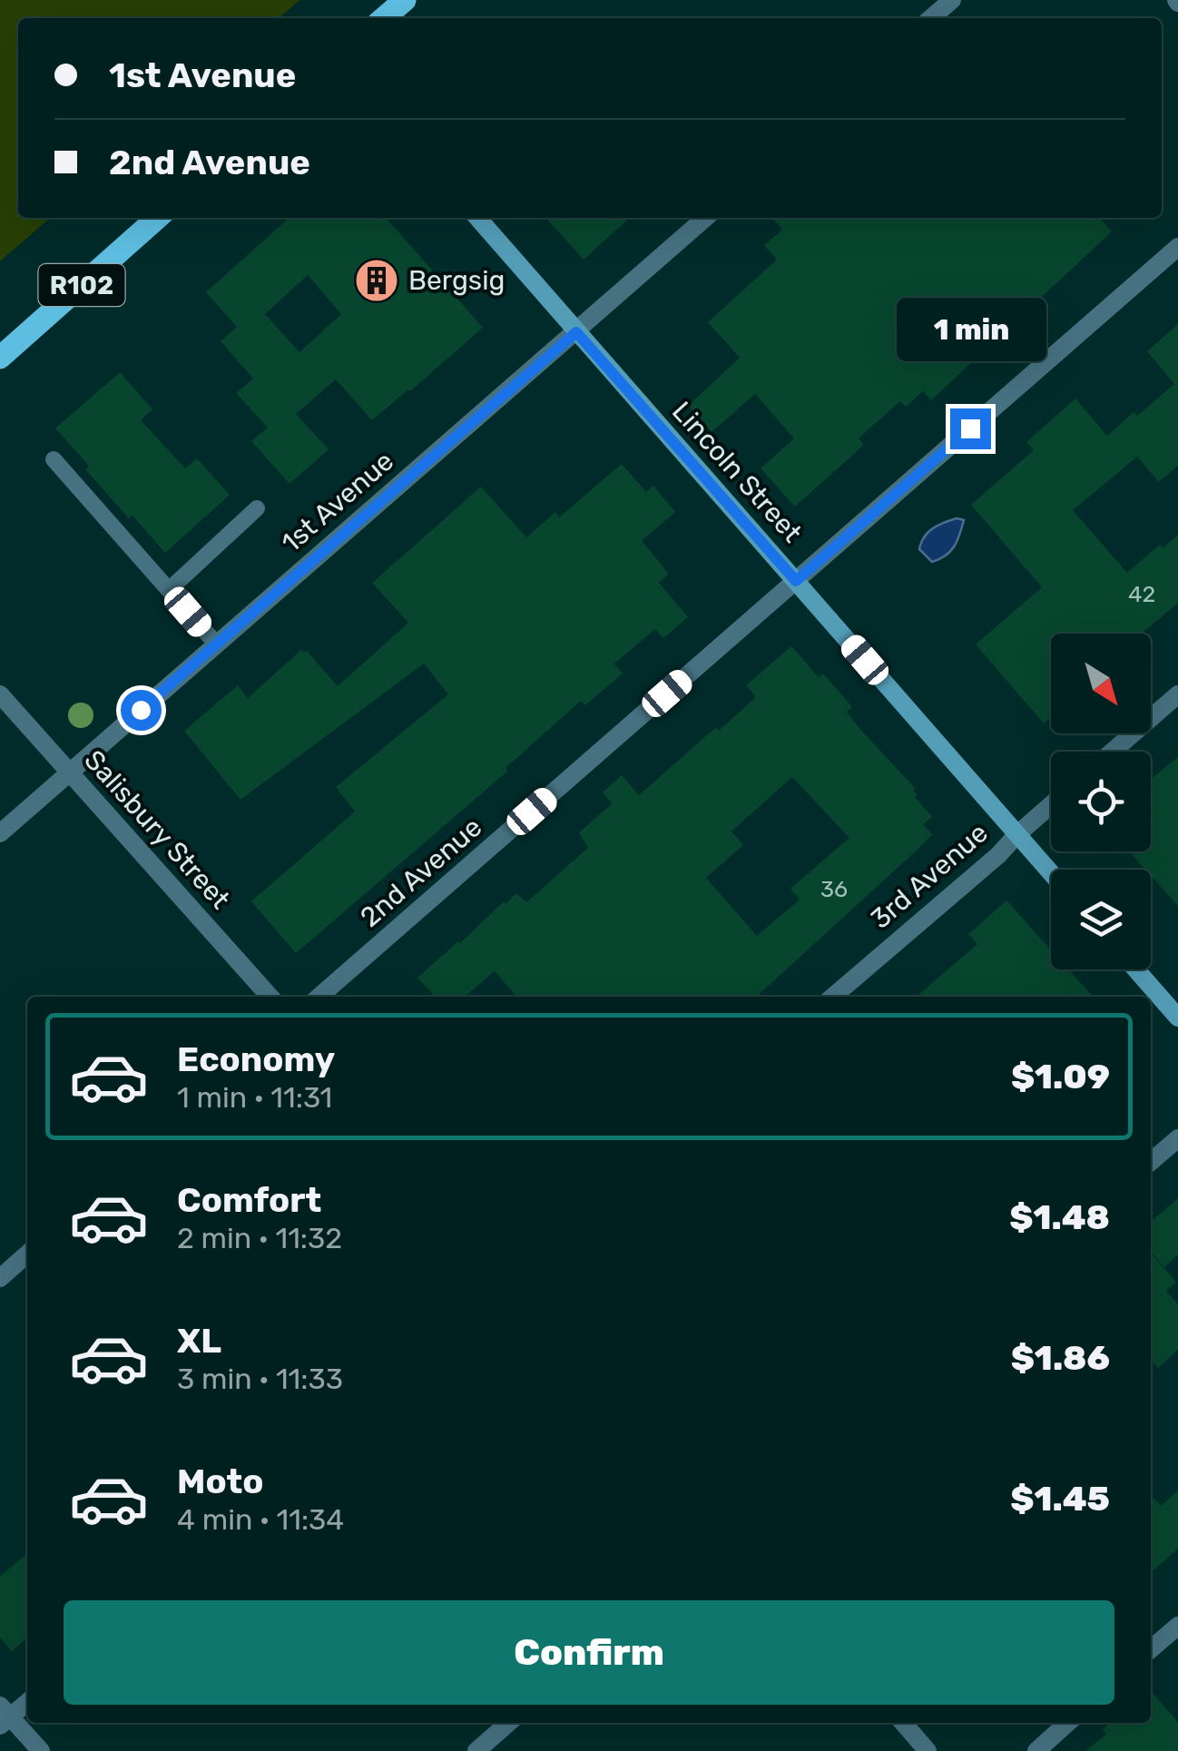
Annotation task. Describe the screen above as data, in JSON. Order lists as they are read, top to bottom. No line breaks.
{"streets":{"main road":["R102"],"street":["Lincoln Street","1st Avenue","Salisbury Street","2nd Avenue","3rd Avenue"]},"crossings":[["Lincoln Street","1st Avenue"],["Lincoln Street","2nd Avenue"],["Lincoln Street","3rd Avenue"],["1st Avenue","Salisbury Street"]],"places":{"building":["Bergsig"]},"house_numbers":["42","36"],"north":"bottom right","page":{"banner":["1st Avenue","2nd Avenue"],"bubble":"1 min","list":[{"name":"Economy","note":"1 min · 11:31","value":"$1.09"},{"name":"Comfort","note":"2 min · 11:32","value":"$1.48"},{"name":"XL","note":"3 min · 11:33","value":"$1.86"},{"name":"Moto","note":"4 min · 11:34","value":"$1.45"}],"buttons":"Confirm"}}
